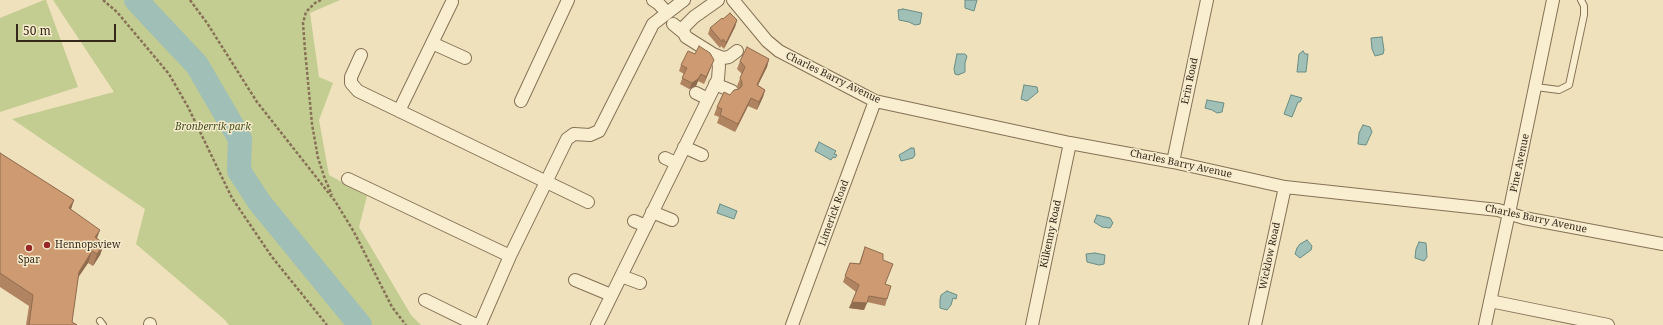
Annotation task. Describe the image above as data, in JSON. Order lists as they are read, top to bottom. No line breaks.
{"streets":{"street":["Charles Barry Avenue","Erin Road","Pine Avenue","Limerick Road","Kilkenny Road","Wicklow Road"]},"crossings":[["Charles Barry Avenue","Erin Road"],["Charles Barry Avenue","Pine Avenue"],["Charles Barry Avenue","Limerick Road"],["Charles Barry Avenue","Kilkenny Road"],["Charles Barry Avenue","Wicklow Road"]],"parks":["Bronberrik park"],"places":["Hennopsview","Spar"],"scale_bar":"50 m"}
